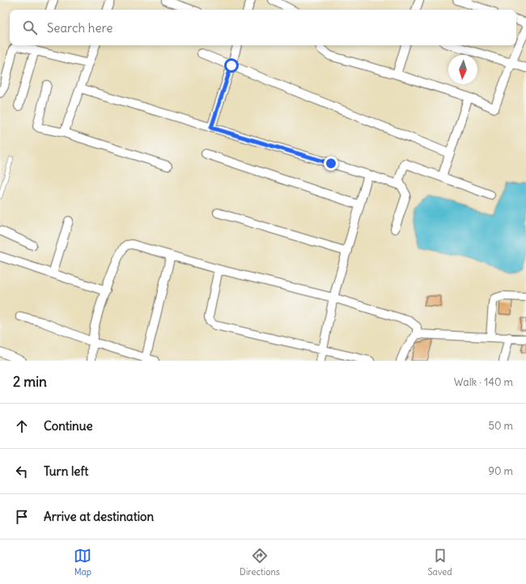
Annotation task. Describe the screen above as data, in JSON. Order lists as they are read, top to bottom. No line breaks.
{"north":"bottom","page":{"search":"Search here","heading":["2 min","Walk · 140 m"],"list":[["Continue","50 m"],["Turn left","90 m"],"Arrive at destination"],"nav":["Map","Directions","Saved"]}}
